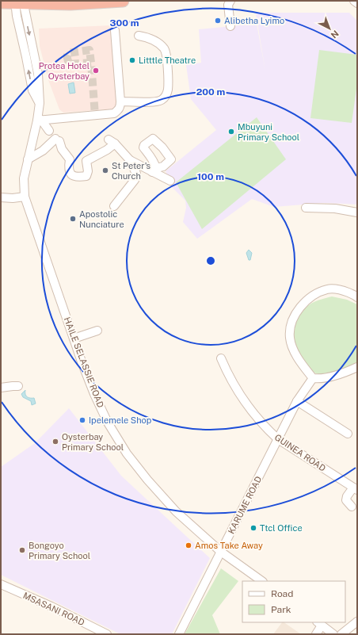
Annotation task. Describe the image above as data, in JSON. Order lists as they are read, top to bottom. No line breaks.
{"streets":{"street":["HAILE SELASSIE ROAD","GUINEA ROAD","KARUME ROAD","MSASANI ROAD"]},"crossings":[["HAILE SELASSIE ROAD","KARUME ROAD"],["GUINEA ROAD","KARUME ROAD"]],"places":["Alibetha Lyimo","Litttle Theatre","Protea Hotel Oysterbay","Mbuyuni Primary School","St Peter's Church","Apostolic Nunciature","Ipelemele Shop","Oysterbay Primary School","Ttcl Office","Amos Take Away","Bongoyo Primary School"],"legend":["Road","Park"],"north":"bottom right","rings":["300 m","200 m","100 m"]}
